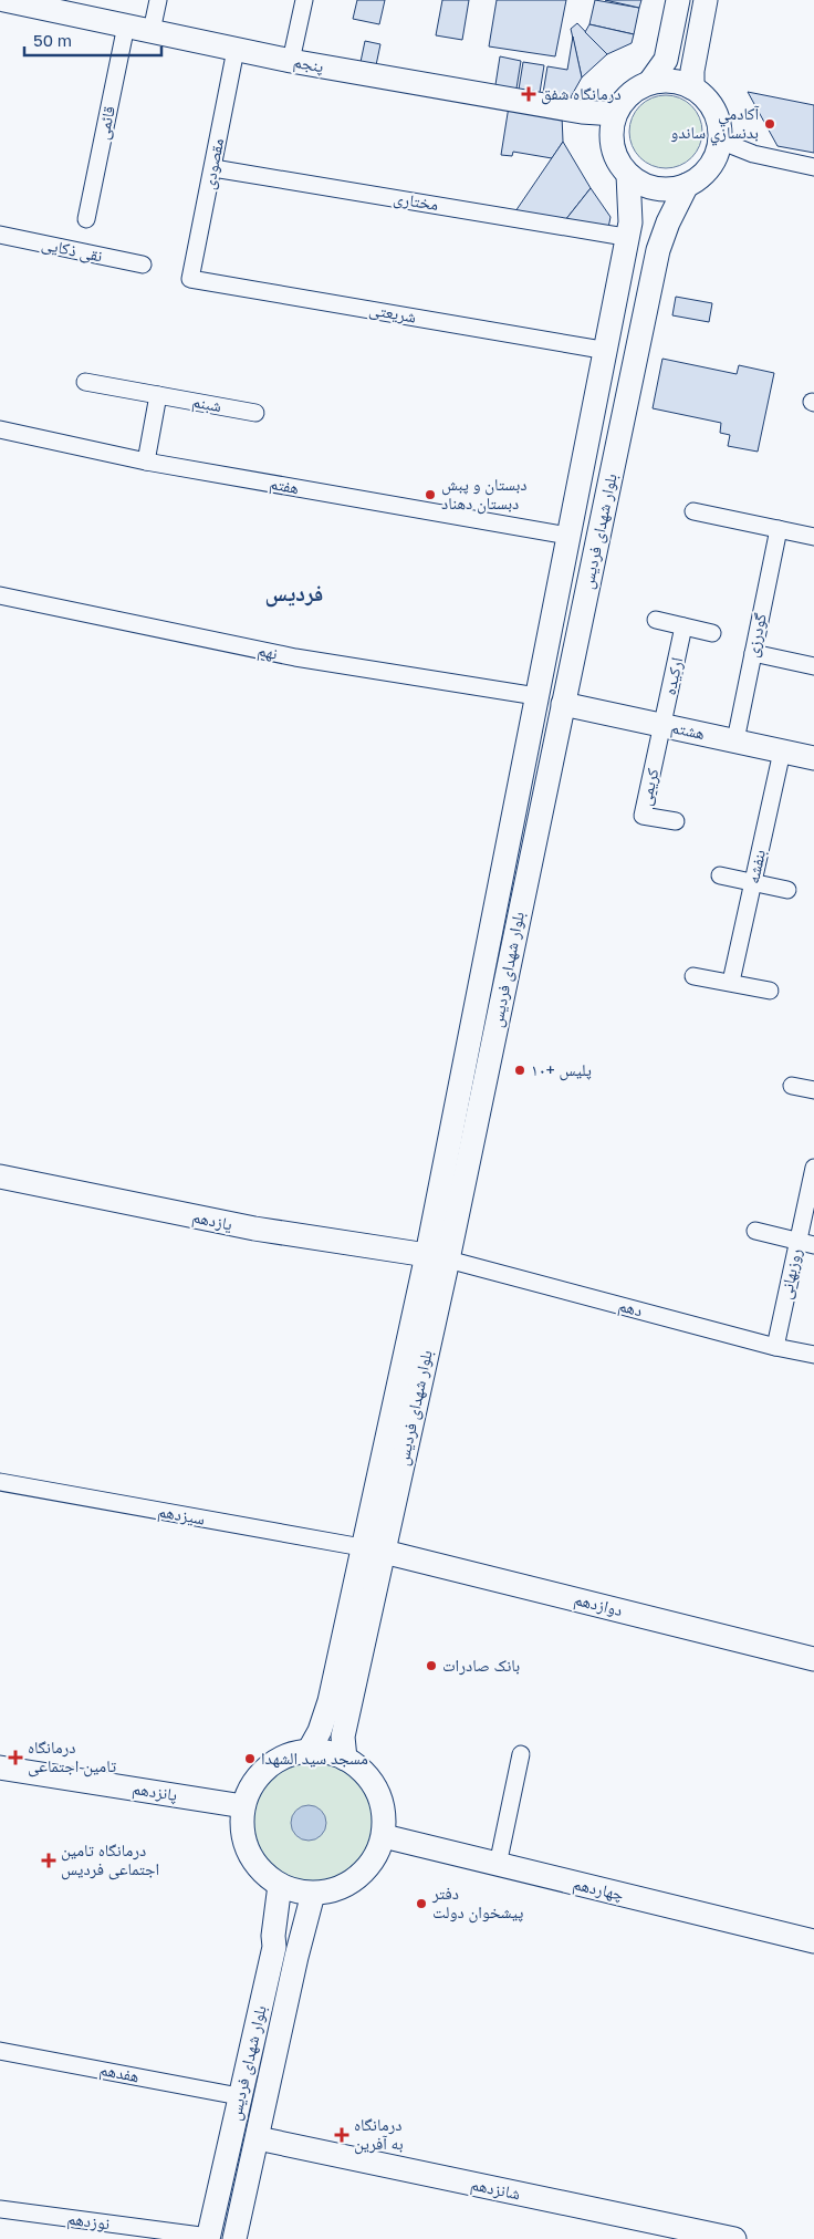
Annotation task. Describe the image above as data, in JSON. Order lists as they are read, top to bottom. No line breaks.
{"streets":{"main road":["پنجم","بلوار شهدای فردیس","هشتم","یازدهم","دوازدهم","پانزدهم","چهاردهم","شانزدهم"],"street":["قائمی","مقصودی","مختاری","نقی ذکایی","شریعتی","شبنم","هفتم","گودرزی","نهم","ارکیده","کریمی","بنفشه","روزبهانی","دهم","سیزدهم","هفدهم","نوزدهم"]},"crossings":[["پنجم","قائمی"],["پنجم","مقصودی"],["پنجم","بلوار شهدای فردیس"],["مقصودی","مختاری"],["مقصودی","شریعتی"],["هفتم","بلوار شهدای فردیس"],["بلوار شهدای فردیس","نهم"],["بلوار شهدای فردیس","هشتم"],["بلوار شهدای فردیس","یازدهم"],["بلوار شهدای فردیس","دهم"],["بلوار شهدای فردیس","سیزدهم"],["بلوار شهدای فردیس","دوازدهم"],["بلوار شهدای فردیس","پانزدهم"],["بلوار شهدای فردیس","چهاردهم"],["بلوار شهدای فردیس","هفدهم"],["بلوار شهدای فردیس","شانزدهم"],["بلوار شهدای فردیس","نوزدهم"],["گودرزی","هشتم"],["ارکیده","هشتم"],["ارکیده","کریمی"],["هشتم","کریمی"],["هشتم","بنفشه"],["یازدهم","دهم"],["روزبهانی","دهم"],["سیزدهم","دوازدهم"],["پانزدهم","چهاردهم"]],"districts":["فردیس"],"places":{"health":["درمانگاه شفق","درمانگاه تامین اجتماعى","درمانگاه تامین اجتماعی فردیس","درمانگاه به آفرین"],"other":["آكادمي بدنسازي ساندو","دبستان و پبش دبستان دهناد","پلیس +۱۰","بانک صادرات","مسجد سید الشهدا","دفتر پیشخوان دولت"]},"scale_bar":"50 m"}
